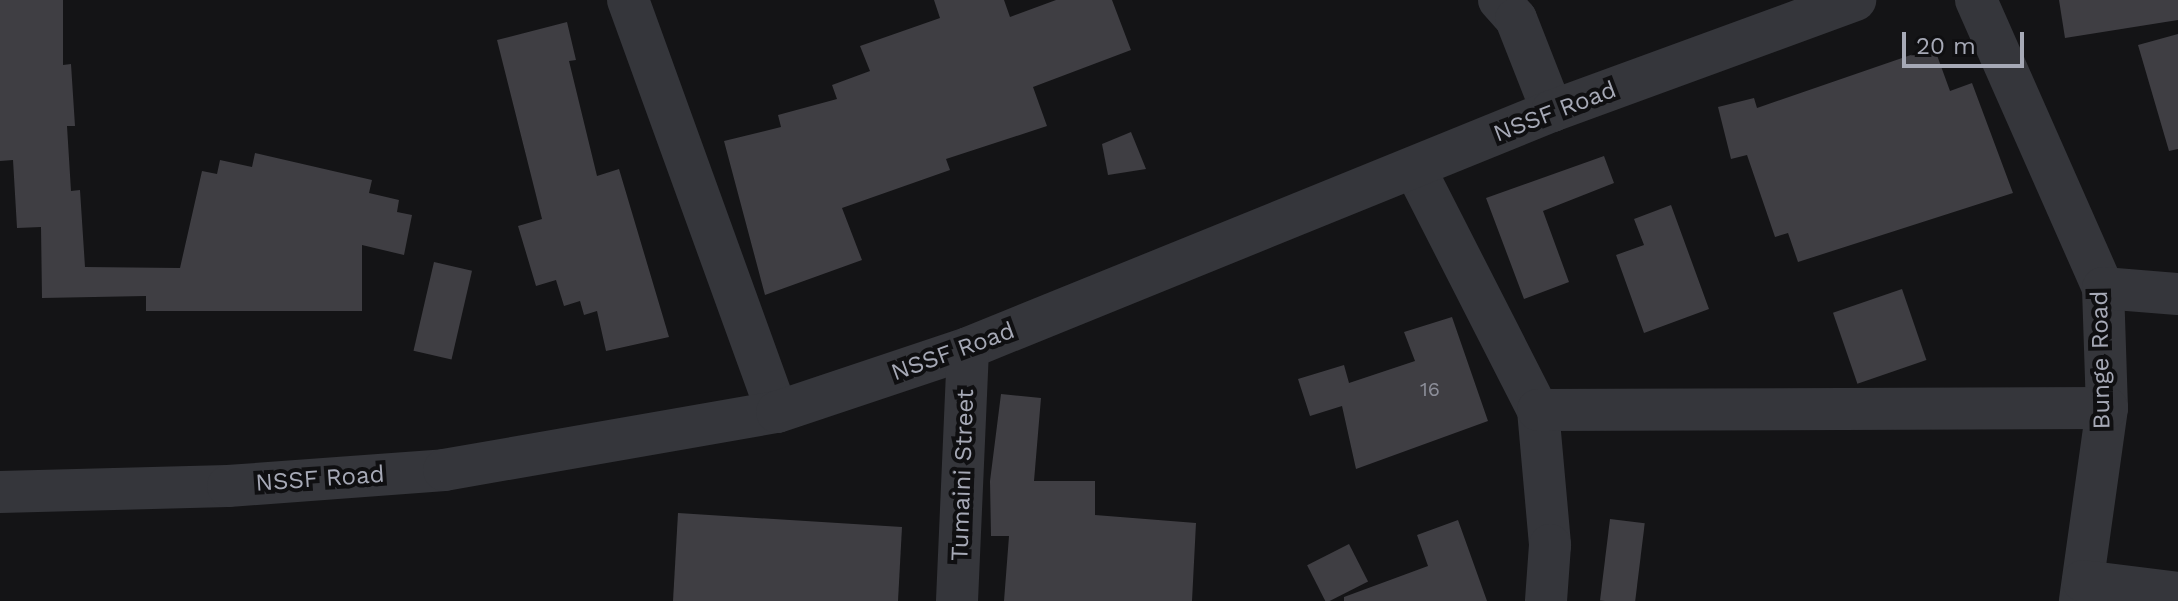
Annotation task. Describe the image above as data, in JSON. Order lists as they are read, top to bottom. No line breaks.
{"streets":{"street":["NSSF Road","Bunge Road","Tumaini Street"]},"crossings":[["NSSF Road","Tumaini Street"]],"house_numbers":["16"],"scale_bar":"20 m"}
